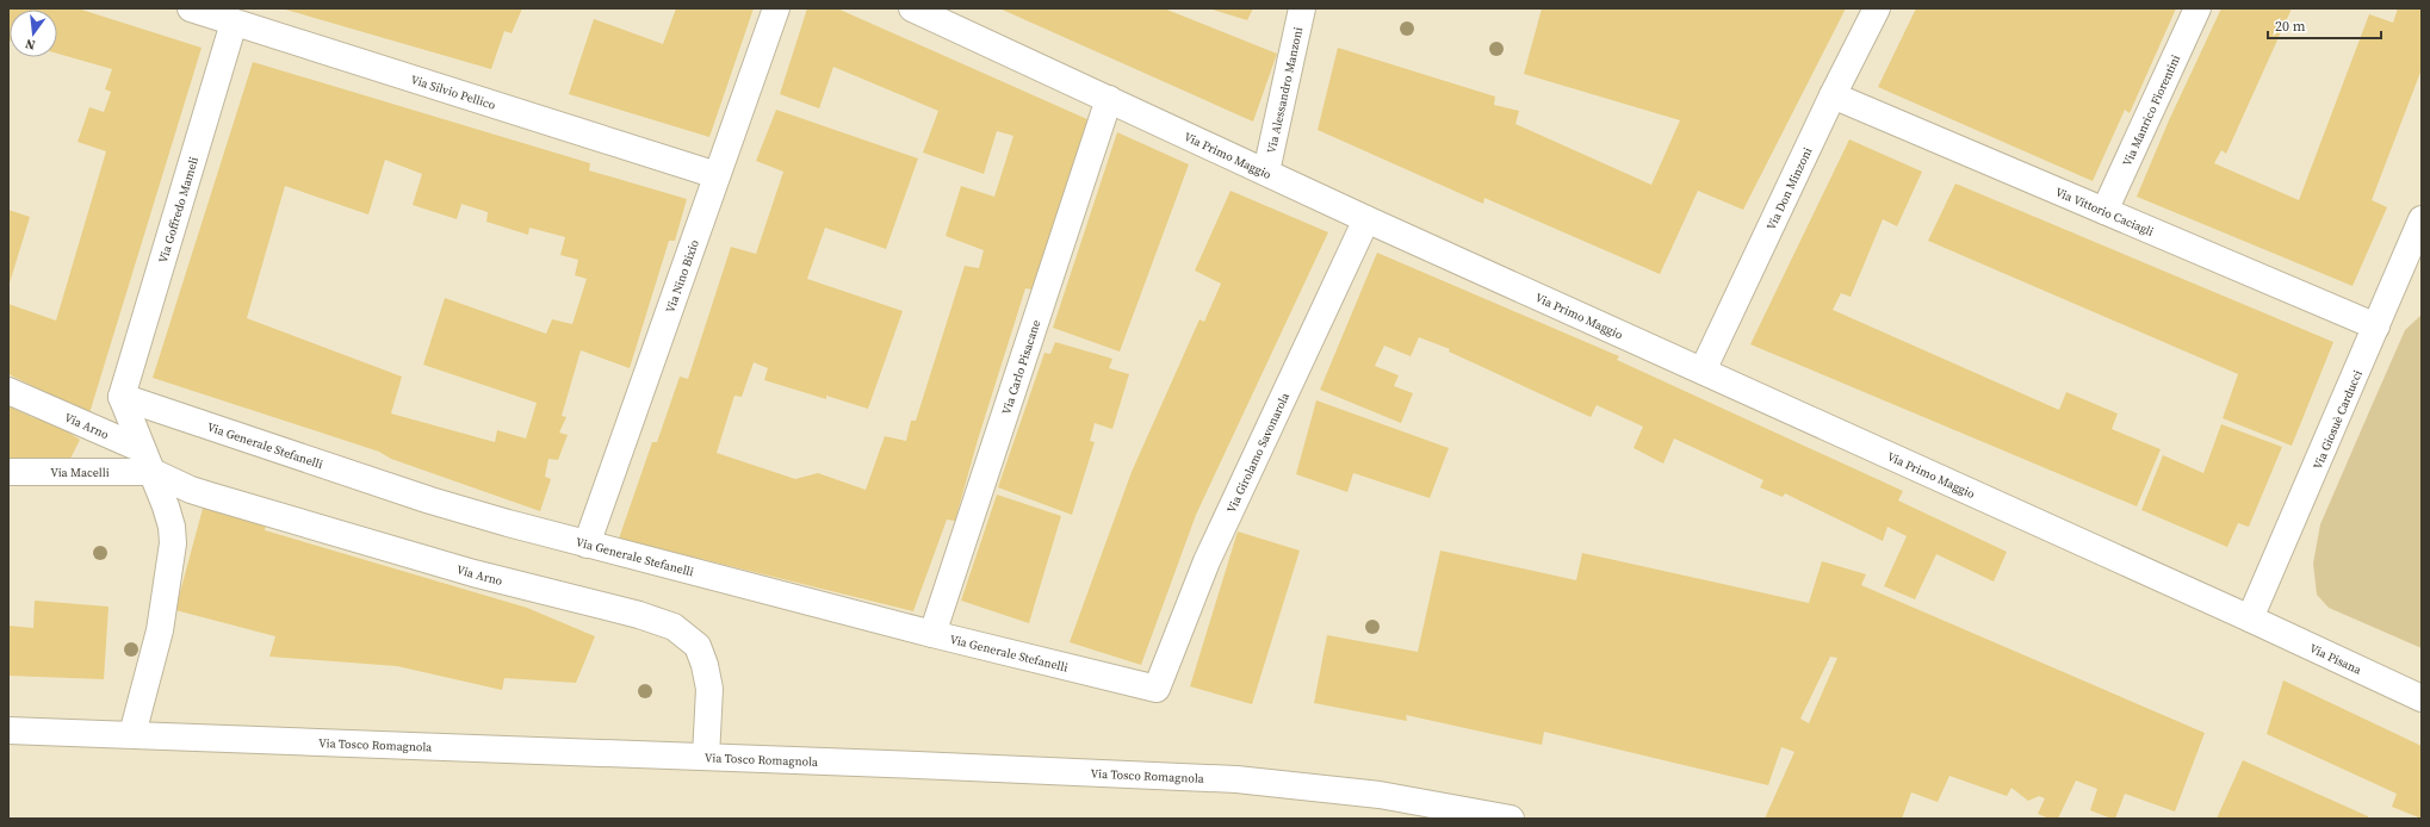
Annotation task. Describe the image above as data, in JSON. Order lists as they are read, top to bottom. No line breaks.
{"streets":{"street":["Via Alessandro Manzoni","Via Silvio Pellico","Via Manrico Fiorentini","Via Primo Maggio","Via Don Minzoni","Via Goffredo Mameli","Via Vittorio Caciagli","Via Nino Bixio","Via Carlo Pisacane","Via Giosuè Carducci","Via Arno","Via Generale Stefanelli","Via Girolamo Savonarola","Via Macelli","Via Pisana","Via Tosco Romagnola"]},"crossings":[["Via Alessandro Manzoni","Via Primo Maggio"],["Via Silvio Pellico","Via Goffredo Mameli"],["Via Silvio Pellico","Via Nino Bixio"],["Via Manrico Fiorentini","Via Vittorio Caciagli"],["Via Primo Maggio","Via Don Minzoni"],["Via Primo Maggio","Via Carlo Pisacane"],["Via Primo Maggio","Via Giosuè Carducci"],["Via Primo Maggio","Via Girolamo Savonarola"],["Via Primo Maggio","Via Pisana"],["Via Don Minzoni","Via Vittorio Caciagli"],["Via Goffredo Mameli","Via Generale Stefanelli"],["Via Vittorio Caciagli","Via Giosuè Carducci"],["Via Nino Bixio","Via Generale Stefanelli"],["Via Carlo Pisacane","Via Generale Stefanelli"],["Via Giosuè Carducci","Via Pisana"],["Via Arno","Via Macelli"],["Via Arno","Via Tosco Romagnola"],["Via Generale Stefanelli","Via Girolamo Savonarola"]],"scale_bar":"20 m","north":"bottom"}
